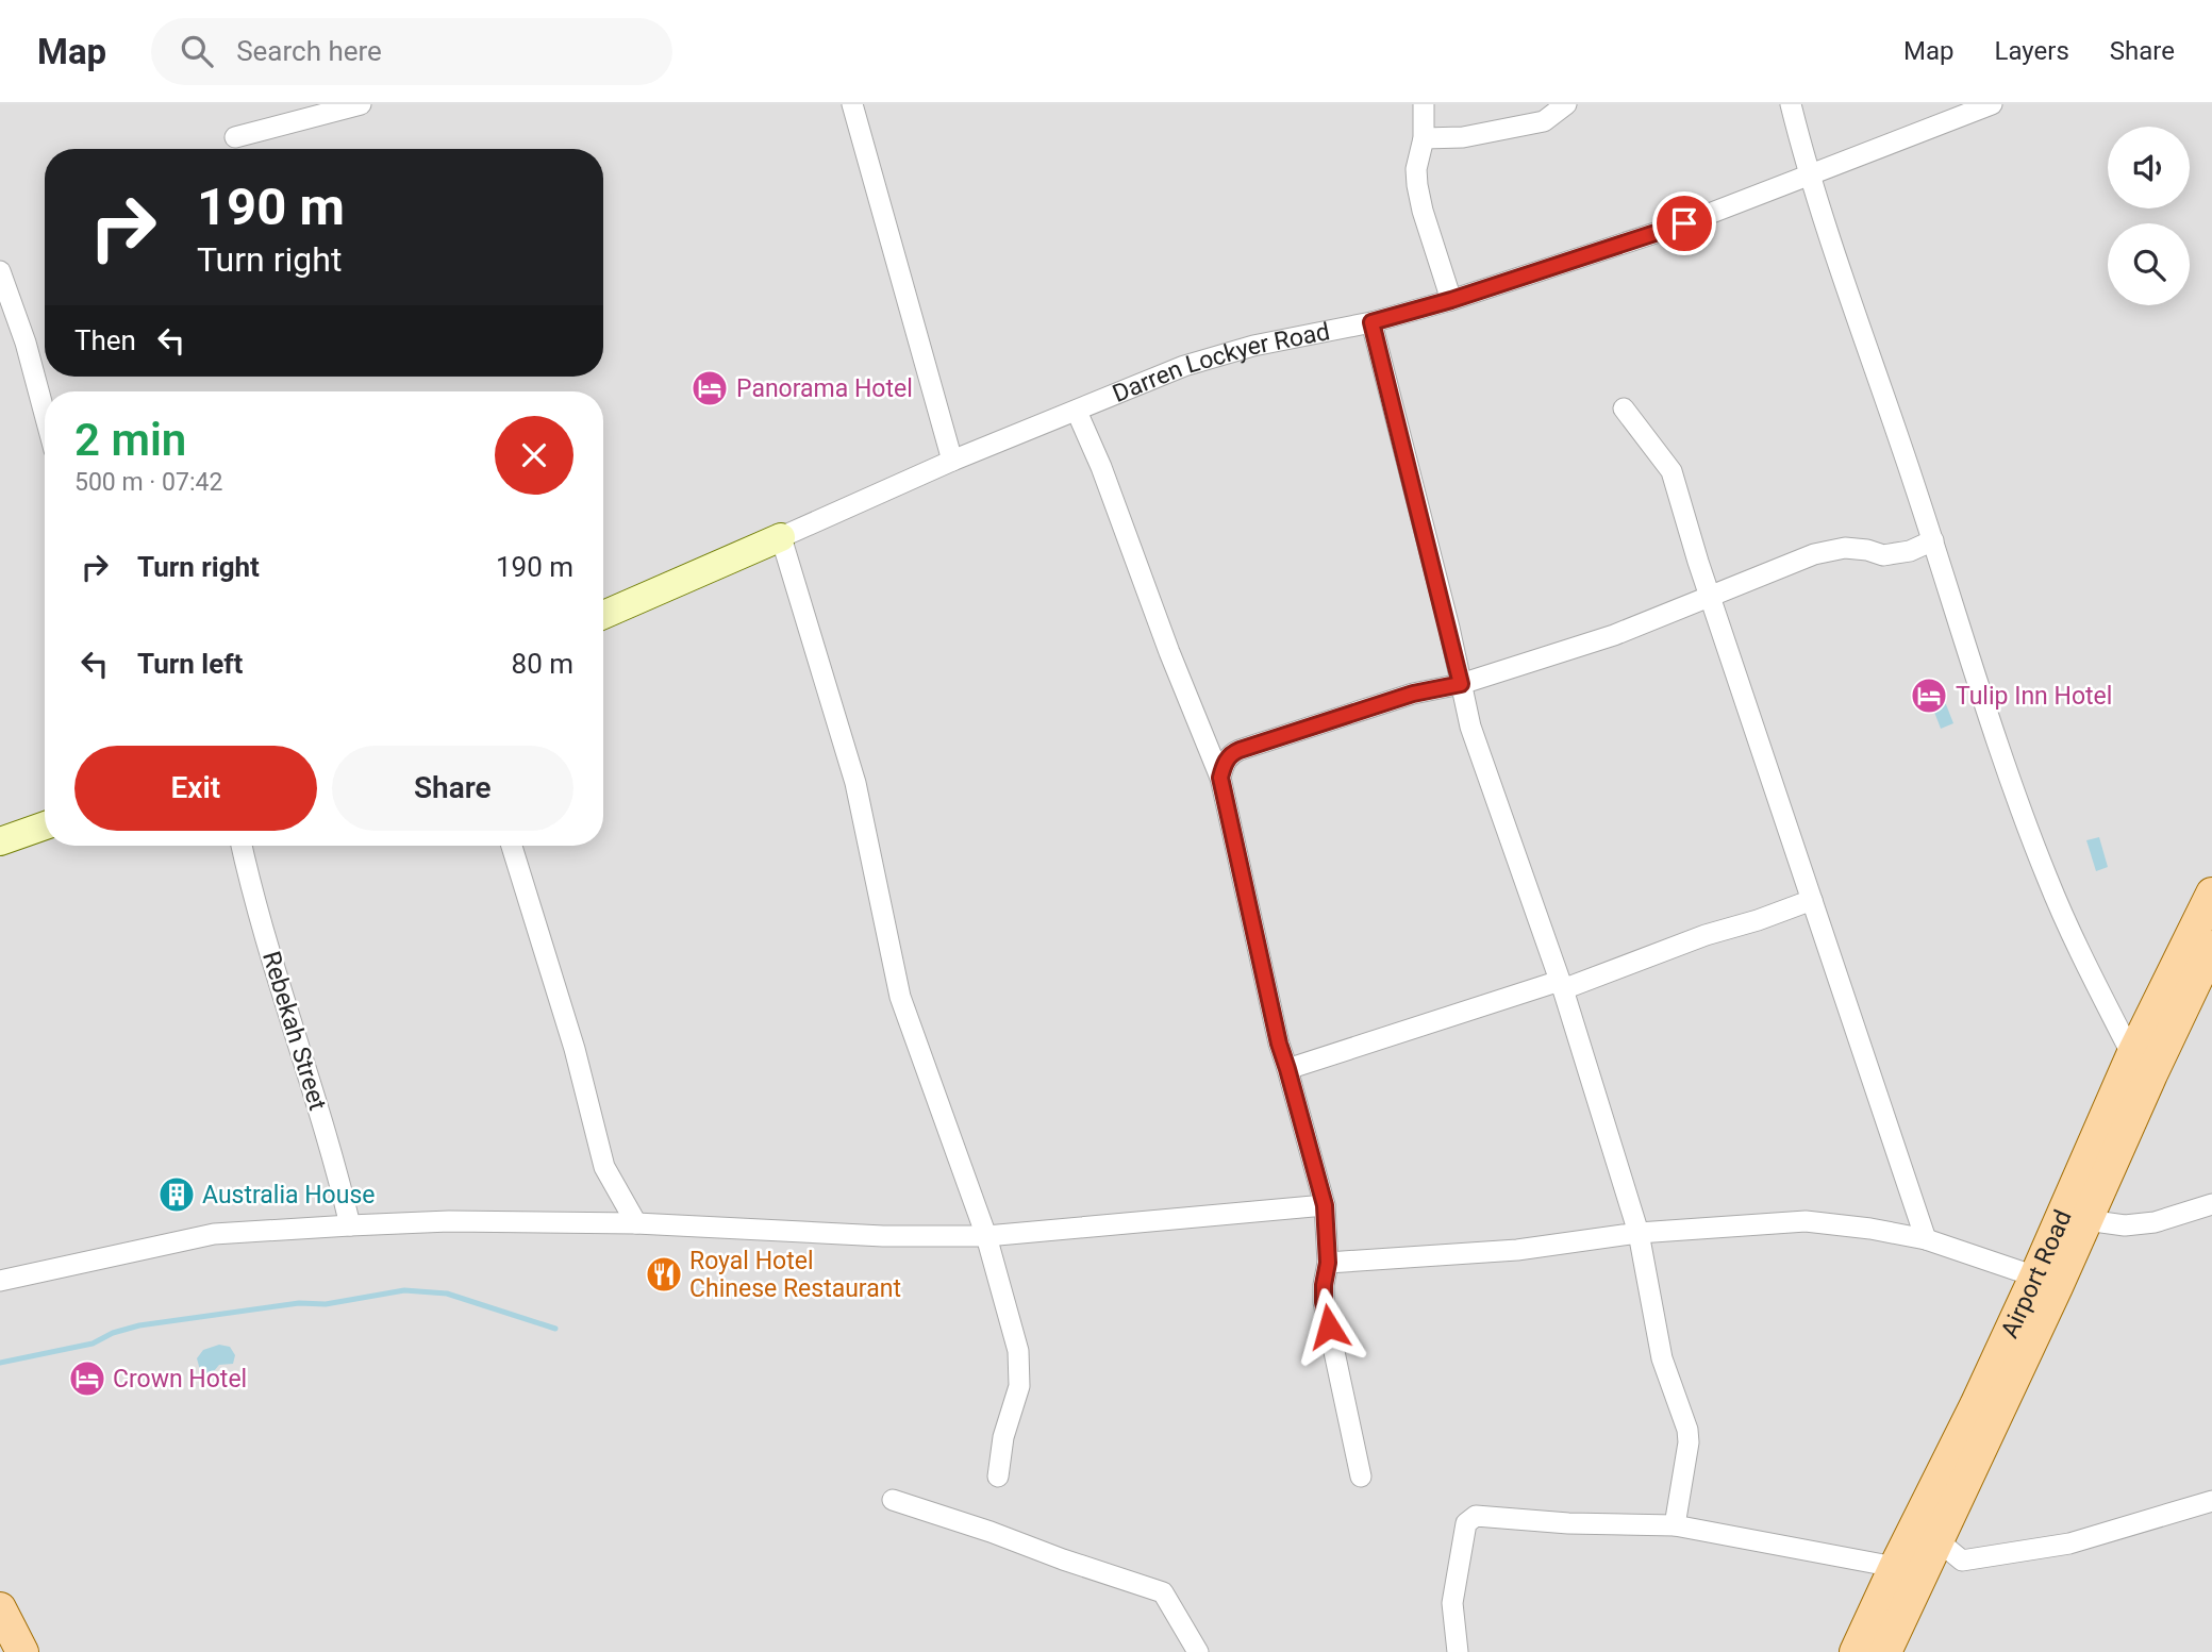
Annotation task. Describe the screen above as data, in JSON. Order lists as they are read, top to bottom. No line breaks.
{"streets":{"main road":["Airport Road"],"street":["Darren Lockyer Road","Rebekah Street"]},"places":{"hotel":["Panorama Hotel","Tulip Inn Hotel","Crown Hotel"],"building":["Australia House"],"restaurant":["Royal Hotel Chinese Restaurant"]},"page":{"header":"Map","search":"Search here","nav":["Map","Layers","Share"],"turn":["190 m","Turn right"],"then":"Then","heading":["2 min","500 m · 07:42"],"list":[{"name":"Turn right","value":"190 m"},{"name":"Turn left","value":"80 m"}],"buttons":["Exit","Share"]}}
